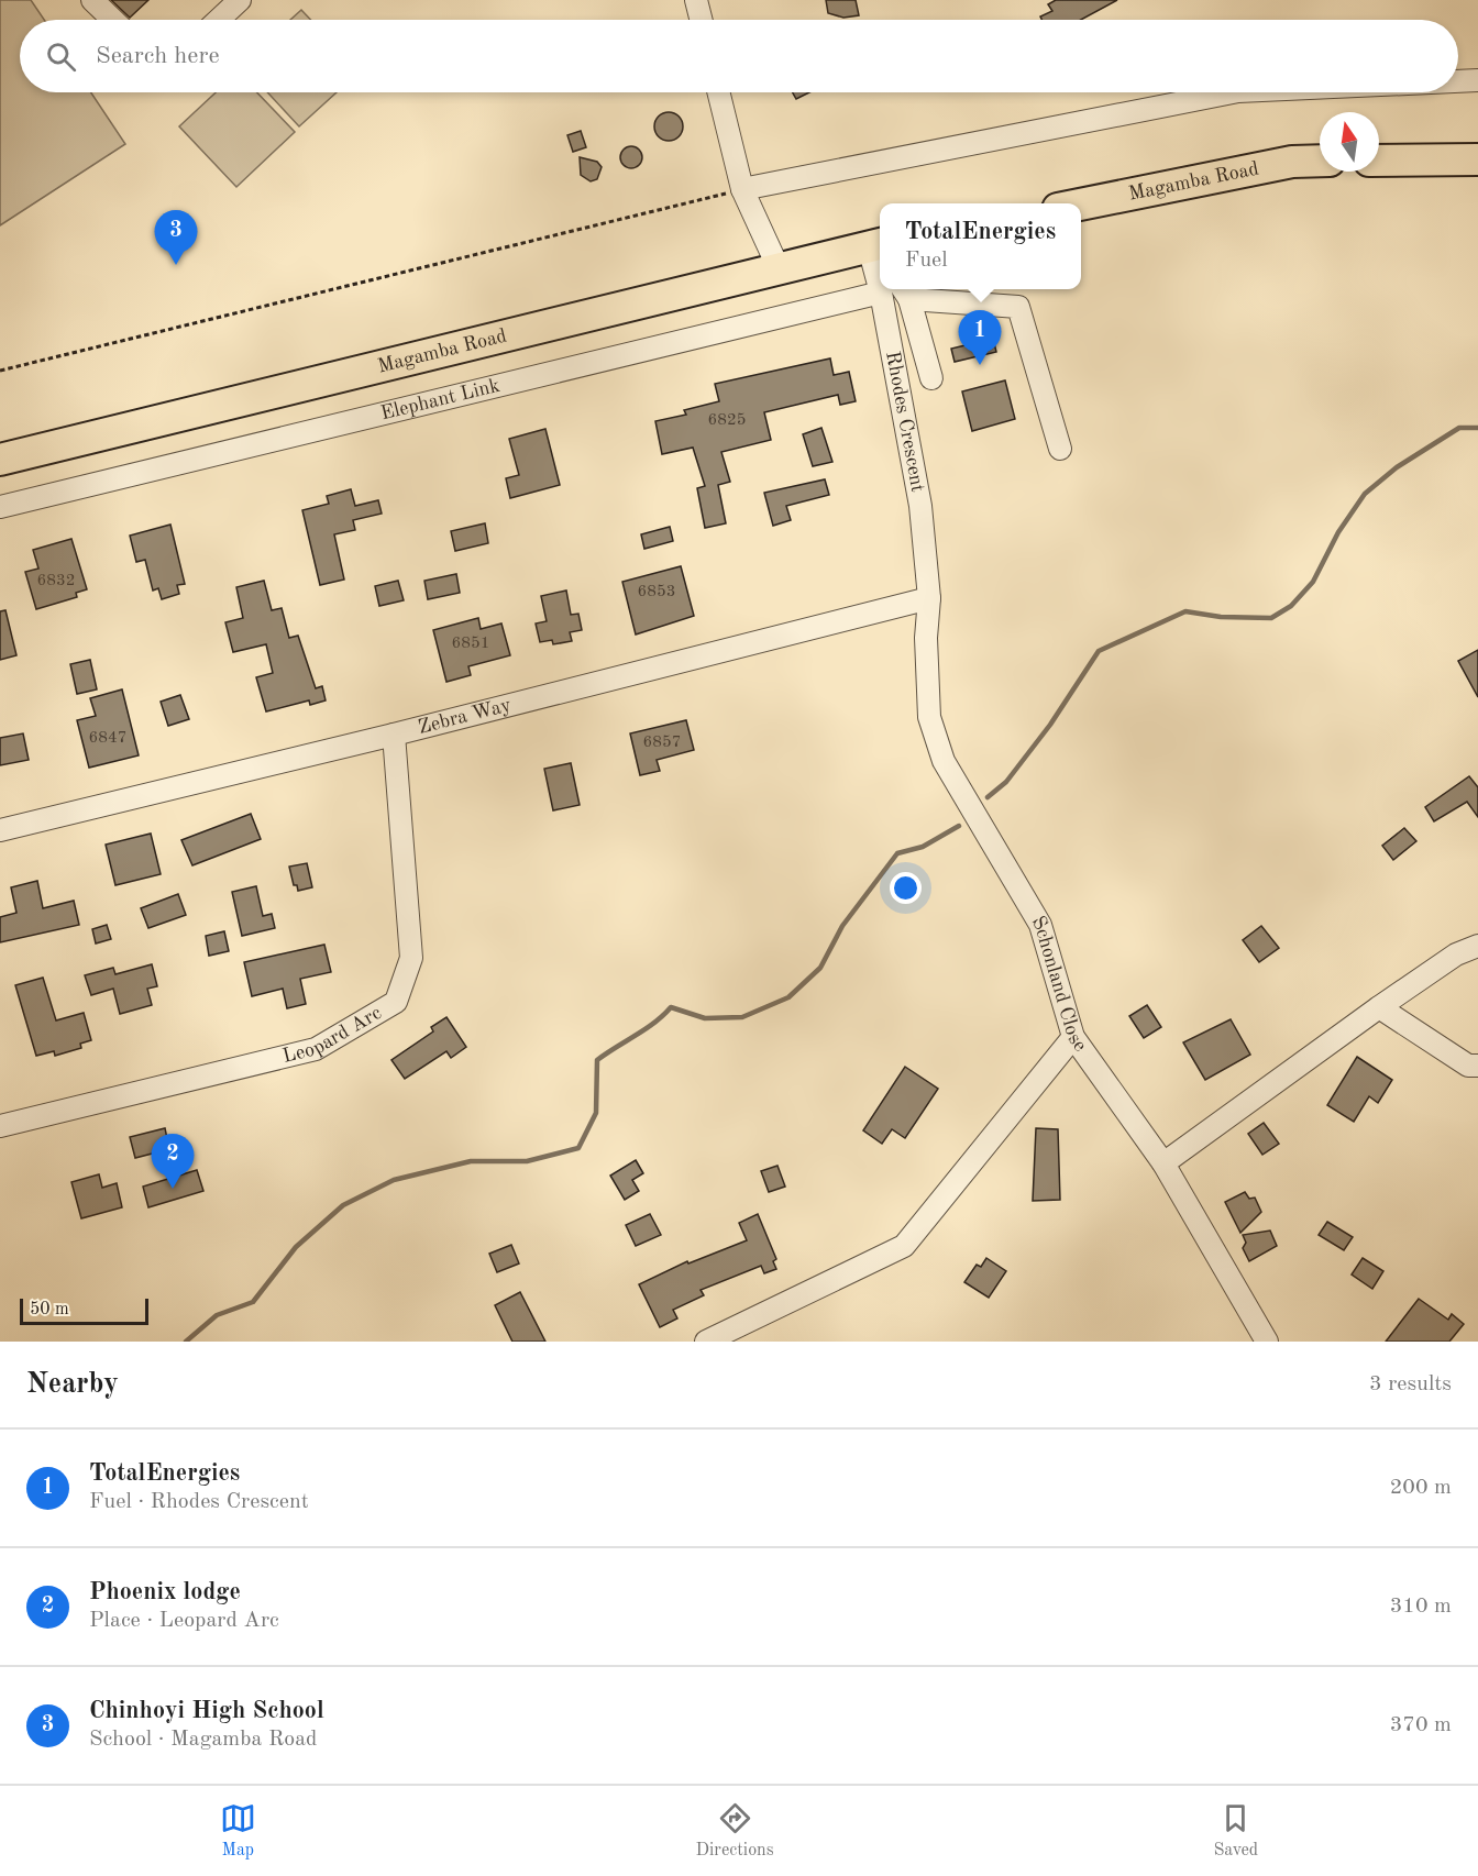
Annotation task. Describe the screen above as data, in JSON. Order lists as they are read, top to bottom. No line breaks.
{"streets":{"highway":["Magamba Road"],"street":["Elephant Link","Rhodes Crescent","Zebra Way","Schonland Close","Leopard Arc"]},"crossings":[["Elephant Link","Rhodes Crescent"],["Rhodes Crescent","Zebra Way"],["Rhodes Crescent","Schonland Close"],["Zebra Way","Schonland Close"],["Zebra Way","Leopard Arc"]],"house_numbers":["6825","6832","6853","6851","6847","6857"],"scale_bar":"50 m","north":"top","page":{"search":"Search here","popup":["TotalEnergies","Fuel"],"pins":["3","1","2"],"scale":"50 m","heading":["Nearby","3 results"],"list":[{"mark":"1","name":"TotalEnergies","note":"Fuel · Rhodes Crescent","value":"200 m"},{"mark":"2","name":"Phoenix lodge","note":"Place · Leopard Arc","value":"310 m"},{"mark":"3","name":"Chinhoyi High School","note":"School · Magamba Road","value":"370 m"}],"nav":["Map","Directions","Saved"]}}
